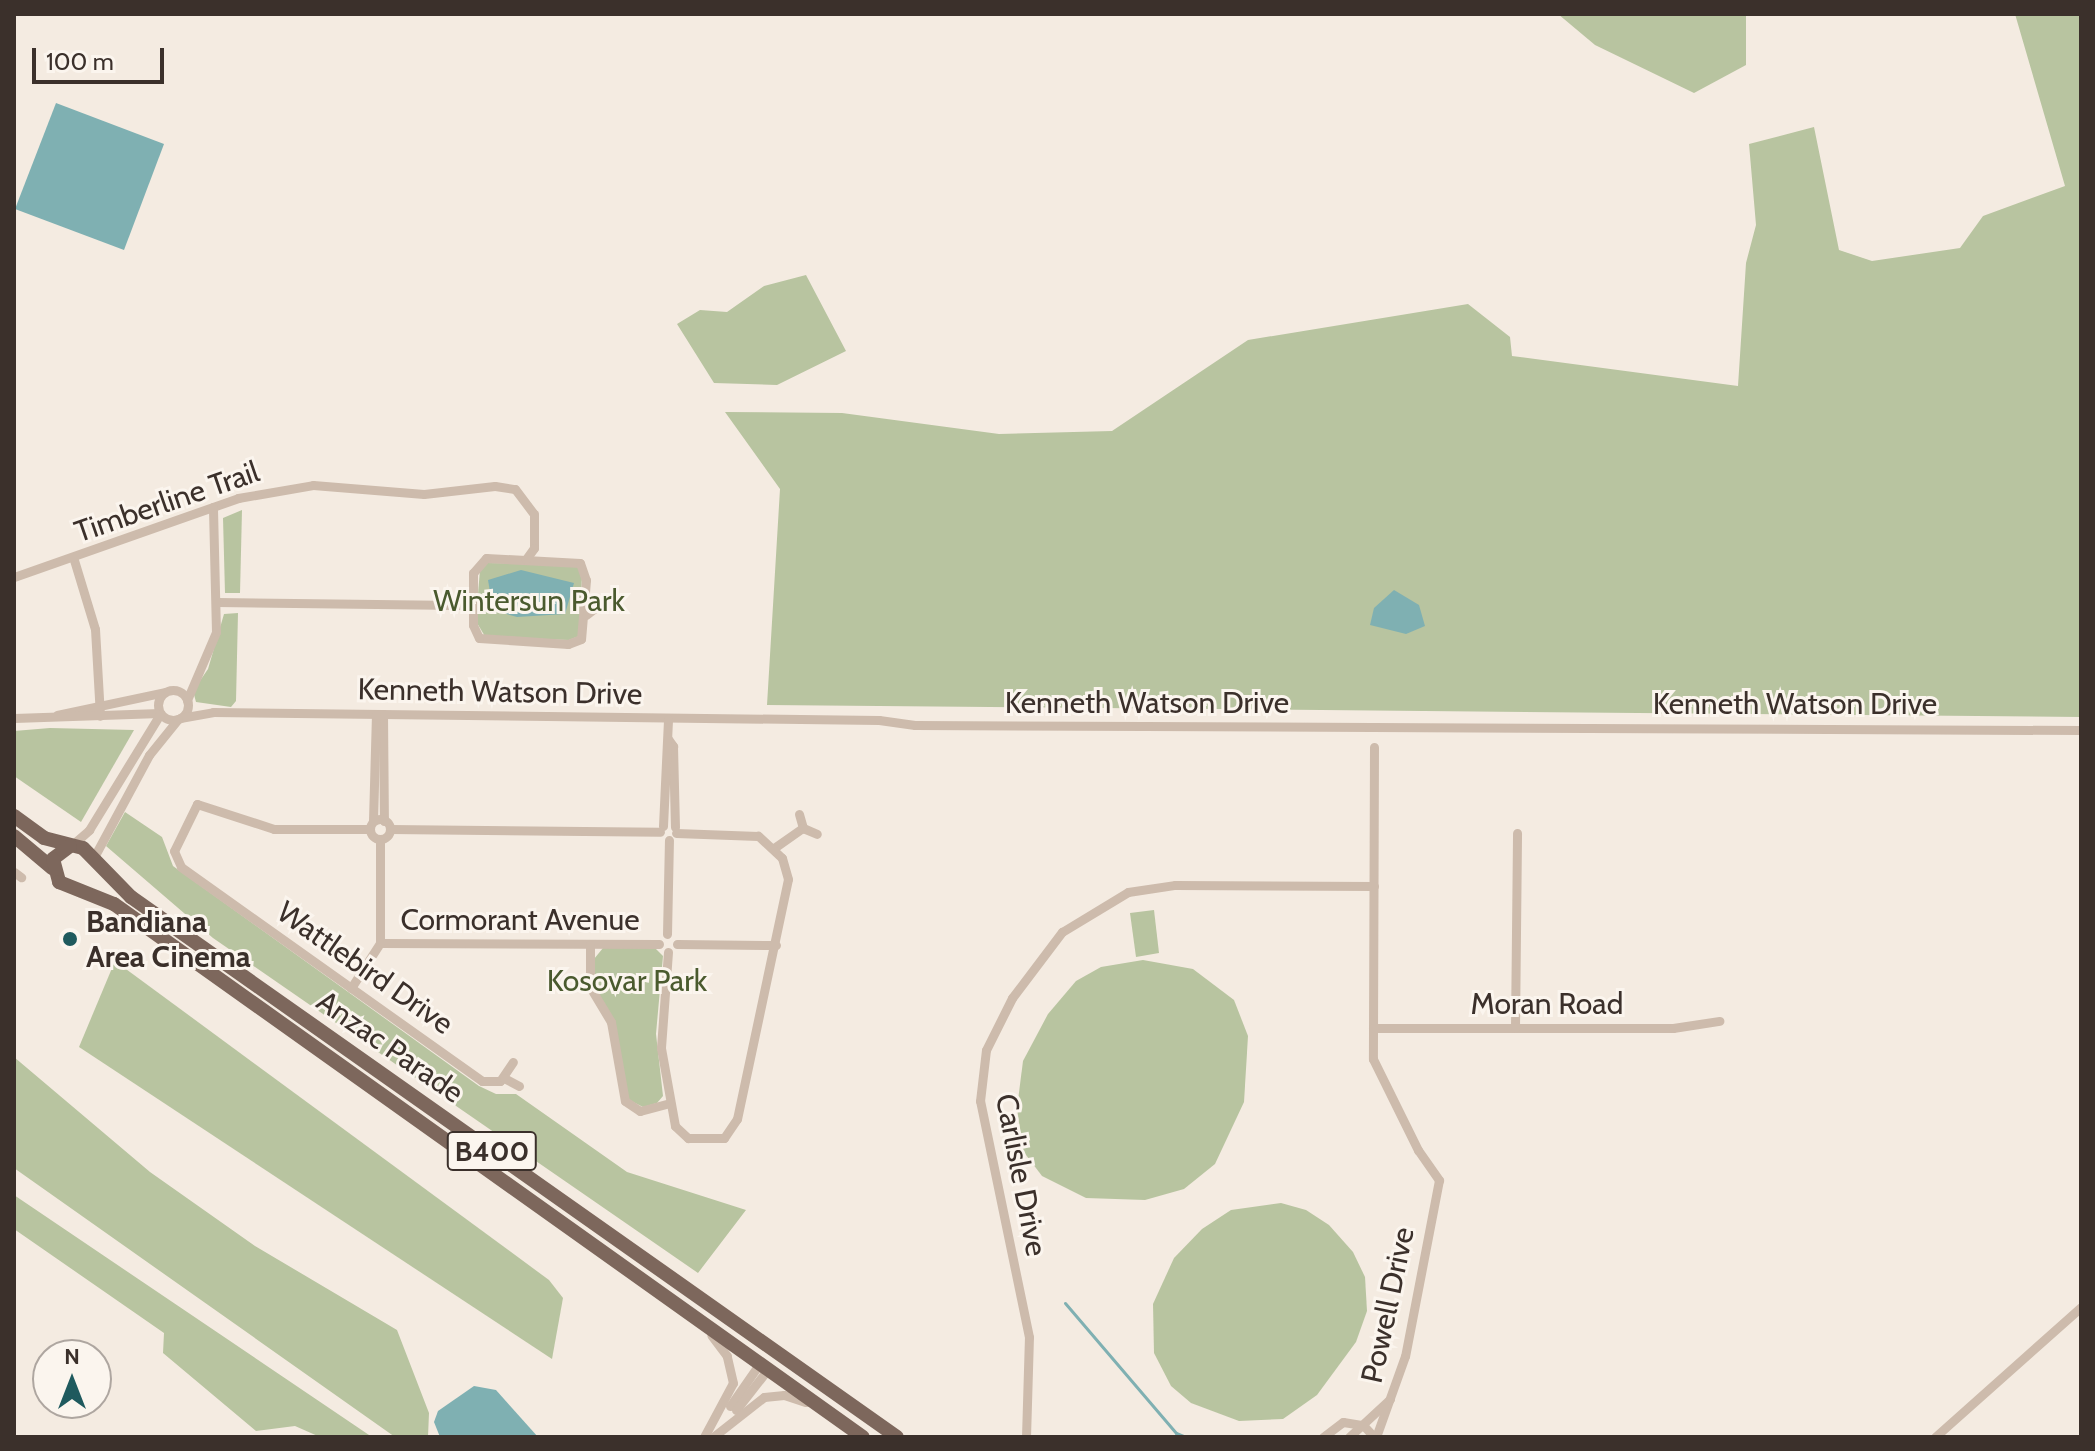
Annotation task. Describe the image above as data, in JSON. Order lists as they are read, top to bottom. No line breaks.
{"streets":{"main road":["Anzac Parade","B400"],"street":["Timberline Trail","Kenneth Watson Drive","Cormorant Avenue","Wattlebird Drive","Moran Road","Carlisle Drive","Powell Drive"]},"crossings":[["Moran Road","Powell Drive"],["Anzac Parade","B400"]],"parks":["Wintersun Park","Kosovar Park"],"places":["Bandiana Area Cinema"],"scale_bar":"100 m","north":"top"}
